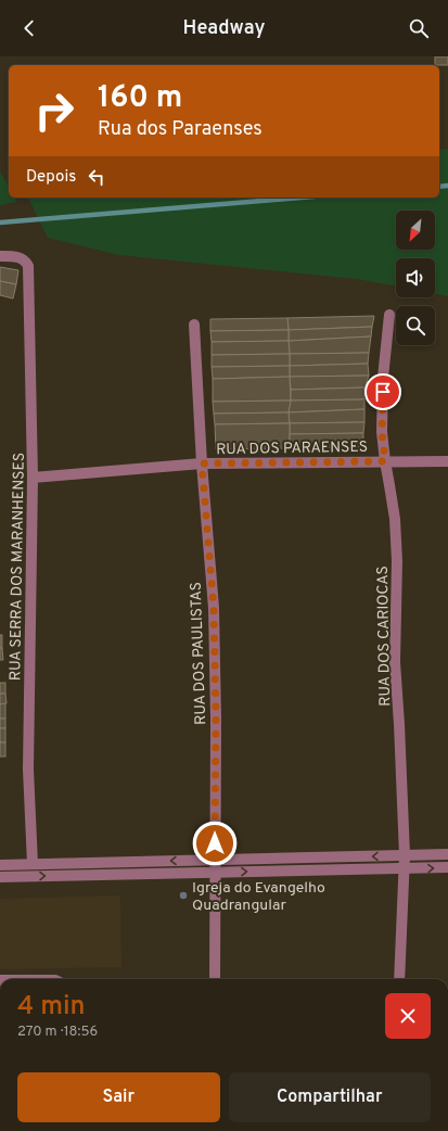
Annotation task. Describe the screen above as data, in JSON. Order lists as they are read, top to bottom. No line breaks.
{"streets":{"street":["RUA DOS PARAENSES","RUA SERRA DOS MARANHENSES","RUA DOS CARIOCAS","RUA DOS PAULISTAS"]},"crossings":[["RUA DOS PARAENSES","RUA SERRA DOS MARANHENSES"],["RUA DOS PARAENSES","RUA DOS CARIOCAS"],["RUA DOS PARAENSES","RUA DOS PAULISTAS"]],"places":["Igreja do Evangelho Quadrangular"],"north":"bottom left","page":{"header":"Headway","turn":["160 m","Rua dos Paraenses"],"then":"Depois","heading":["4 min","270 m · 18:56"],"buttons":["Sair","Compartilhar"]}}
